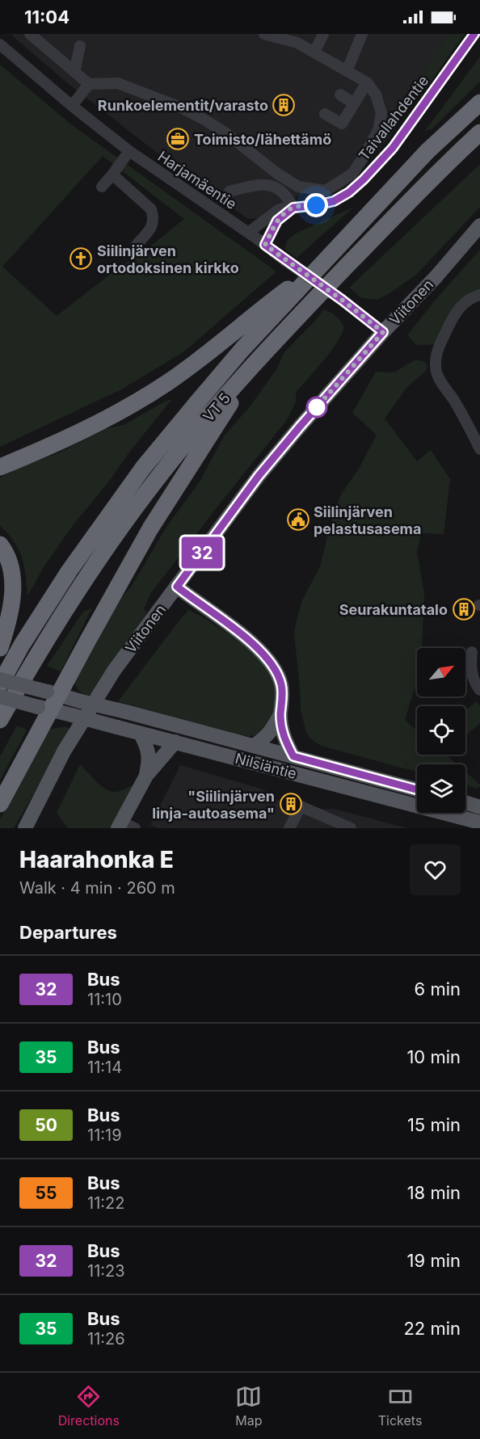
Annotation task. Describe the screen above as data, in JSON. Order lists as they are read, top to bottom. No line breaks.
{"streets":{"highway":["VT 5"],"main road":["Viitonen","Nilsiäntie"],"street":["Taivallahdentie","Harjamäentie"]},"crossings":[["Taivallahdentie","Harjamäentie"],["Harjamäentie","Viitonen"]],"places":{"building":["Runkoelementit/varasto","Seurakuntatalo","\"Siilinjärven linja-autoasema\""],"office":["Toimisto/lähettämö"],"church":["Siilinjärven ortodoksinen kirkko"],"public building":["Siilinjärven pelastusasema"]},"lines":["bus line 32"],"north":"top right","page":{"status":"11:04","on_map":"32","heading":[["Haarahonka E","Walk · 4 min · 260 m"],"Departures"],"list":[{"mark":"32","name":"Bus","note":"11:10","value":"6 min"},{"mark":"35","name":"Bus","note":"11:14","value":"10 min"},{"mark":"50","name":"Bus","note":"11:19","value":"15 min"},{"mark":"55","name":"Bus","note":"11:22","value":"18 min"},{"mark":"32","name":"Bus","note":"11:23","value":"19 min"},{"mark":"35","name":"Bus","note":"11:26","value":"22 min"}],"tabs":["Directions","Map","Tickets"]}}
